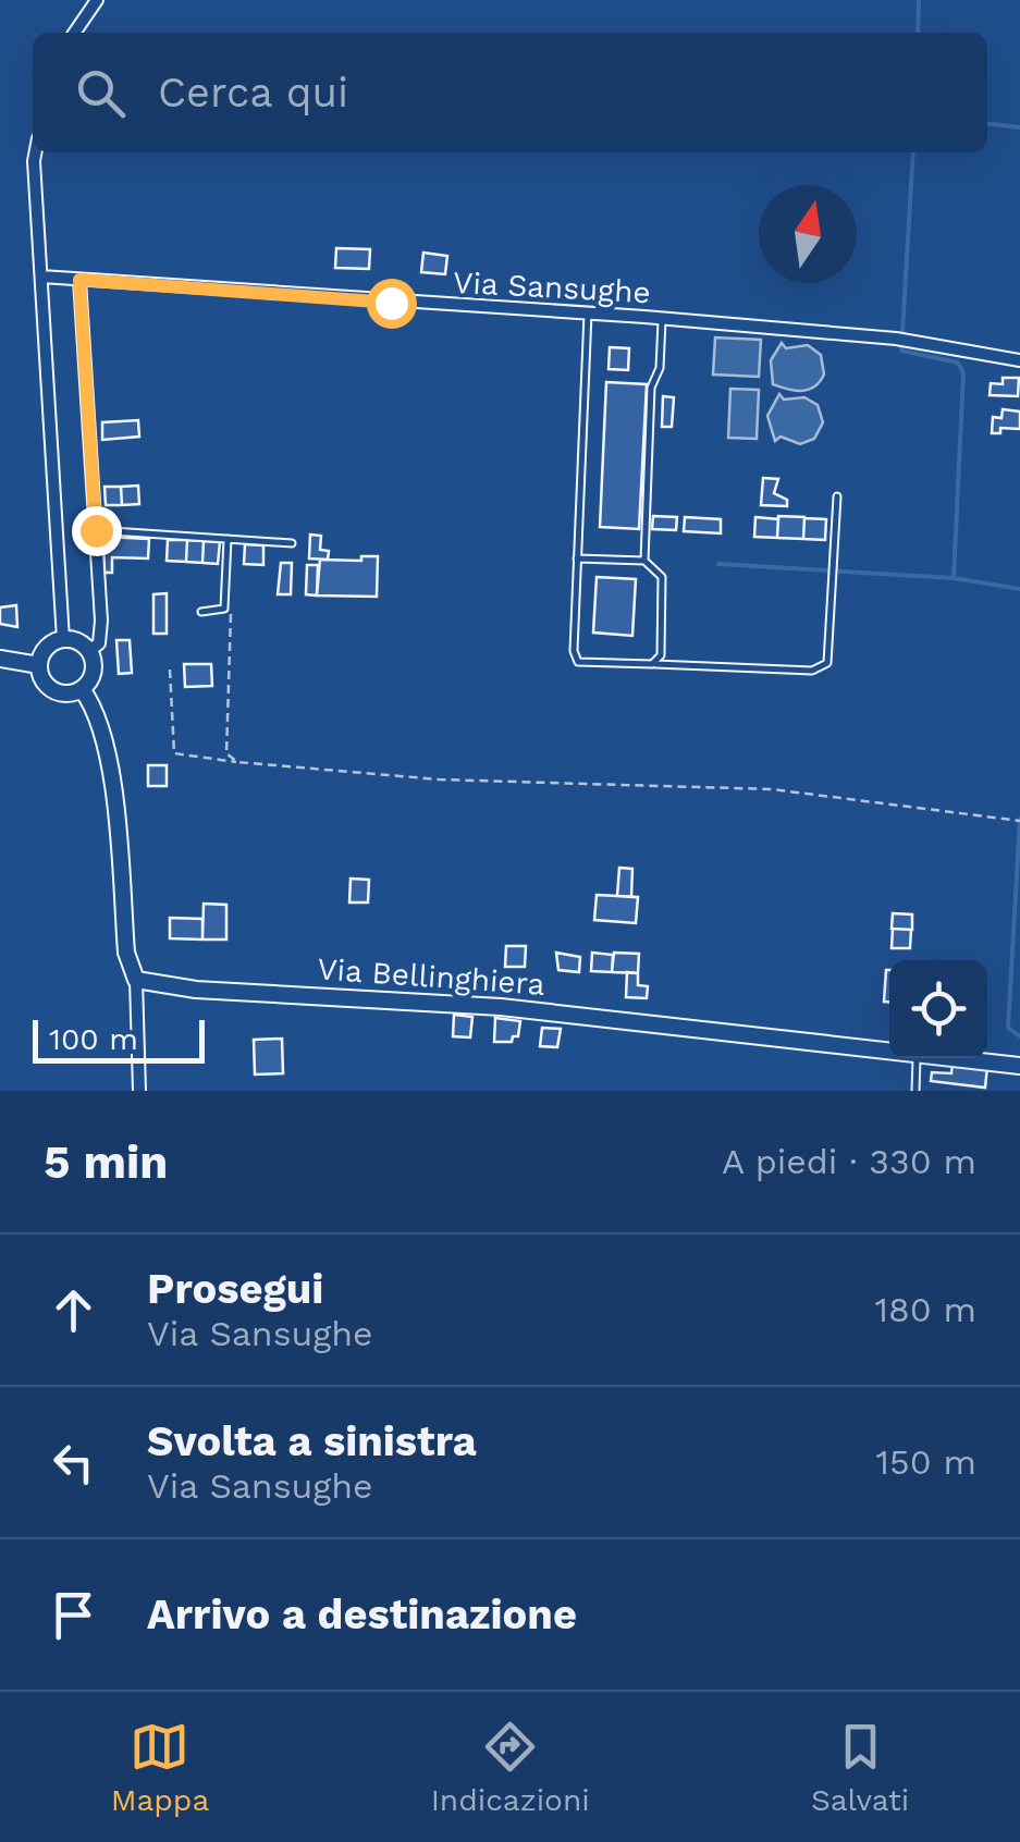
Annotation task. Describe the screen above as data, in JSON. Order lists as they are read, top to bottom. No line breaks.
{"streets":{"street":["Via Sansughe","Via Bellinghiera"]},"scale_bar":"100 m","north":"top","page":{"search":"Cerca qui","scale":"100 m","heading":["5 min","A piedi · 330 m"],"list":[["Prosegui","Via Sansughe","180 m"],["Svolta a sinistra","Via Sansughe","150 m"],"Arrivo a destinazione"],"nav":["Mappa","Indicazioni","Salvati"]}}
